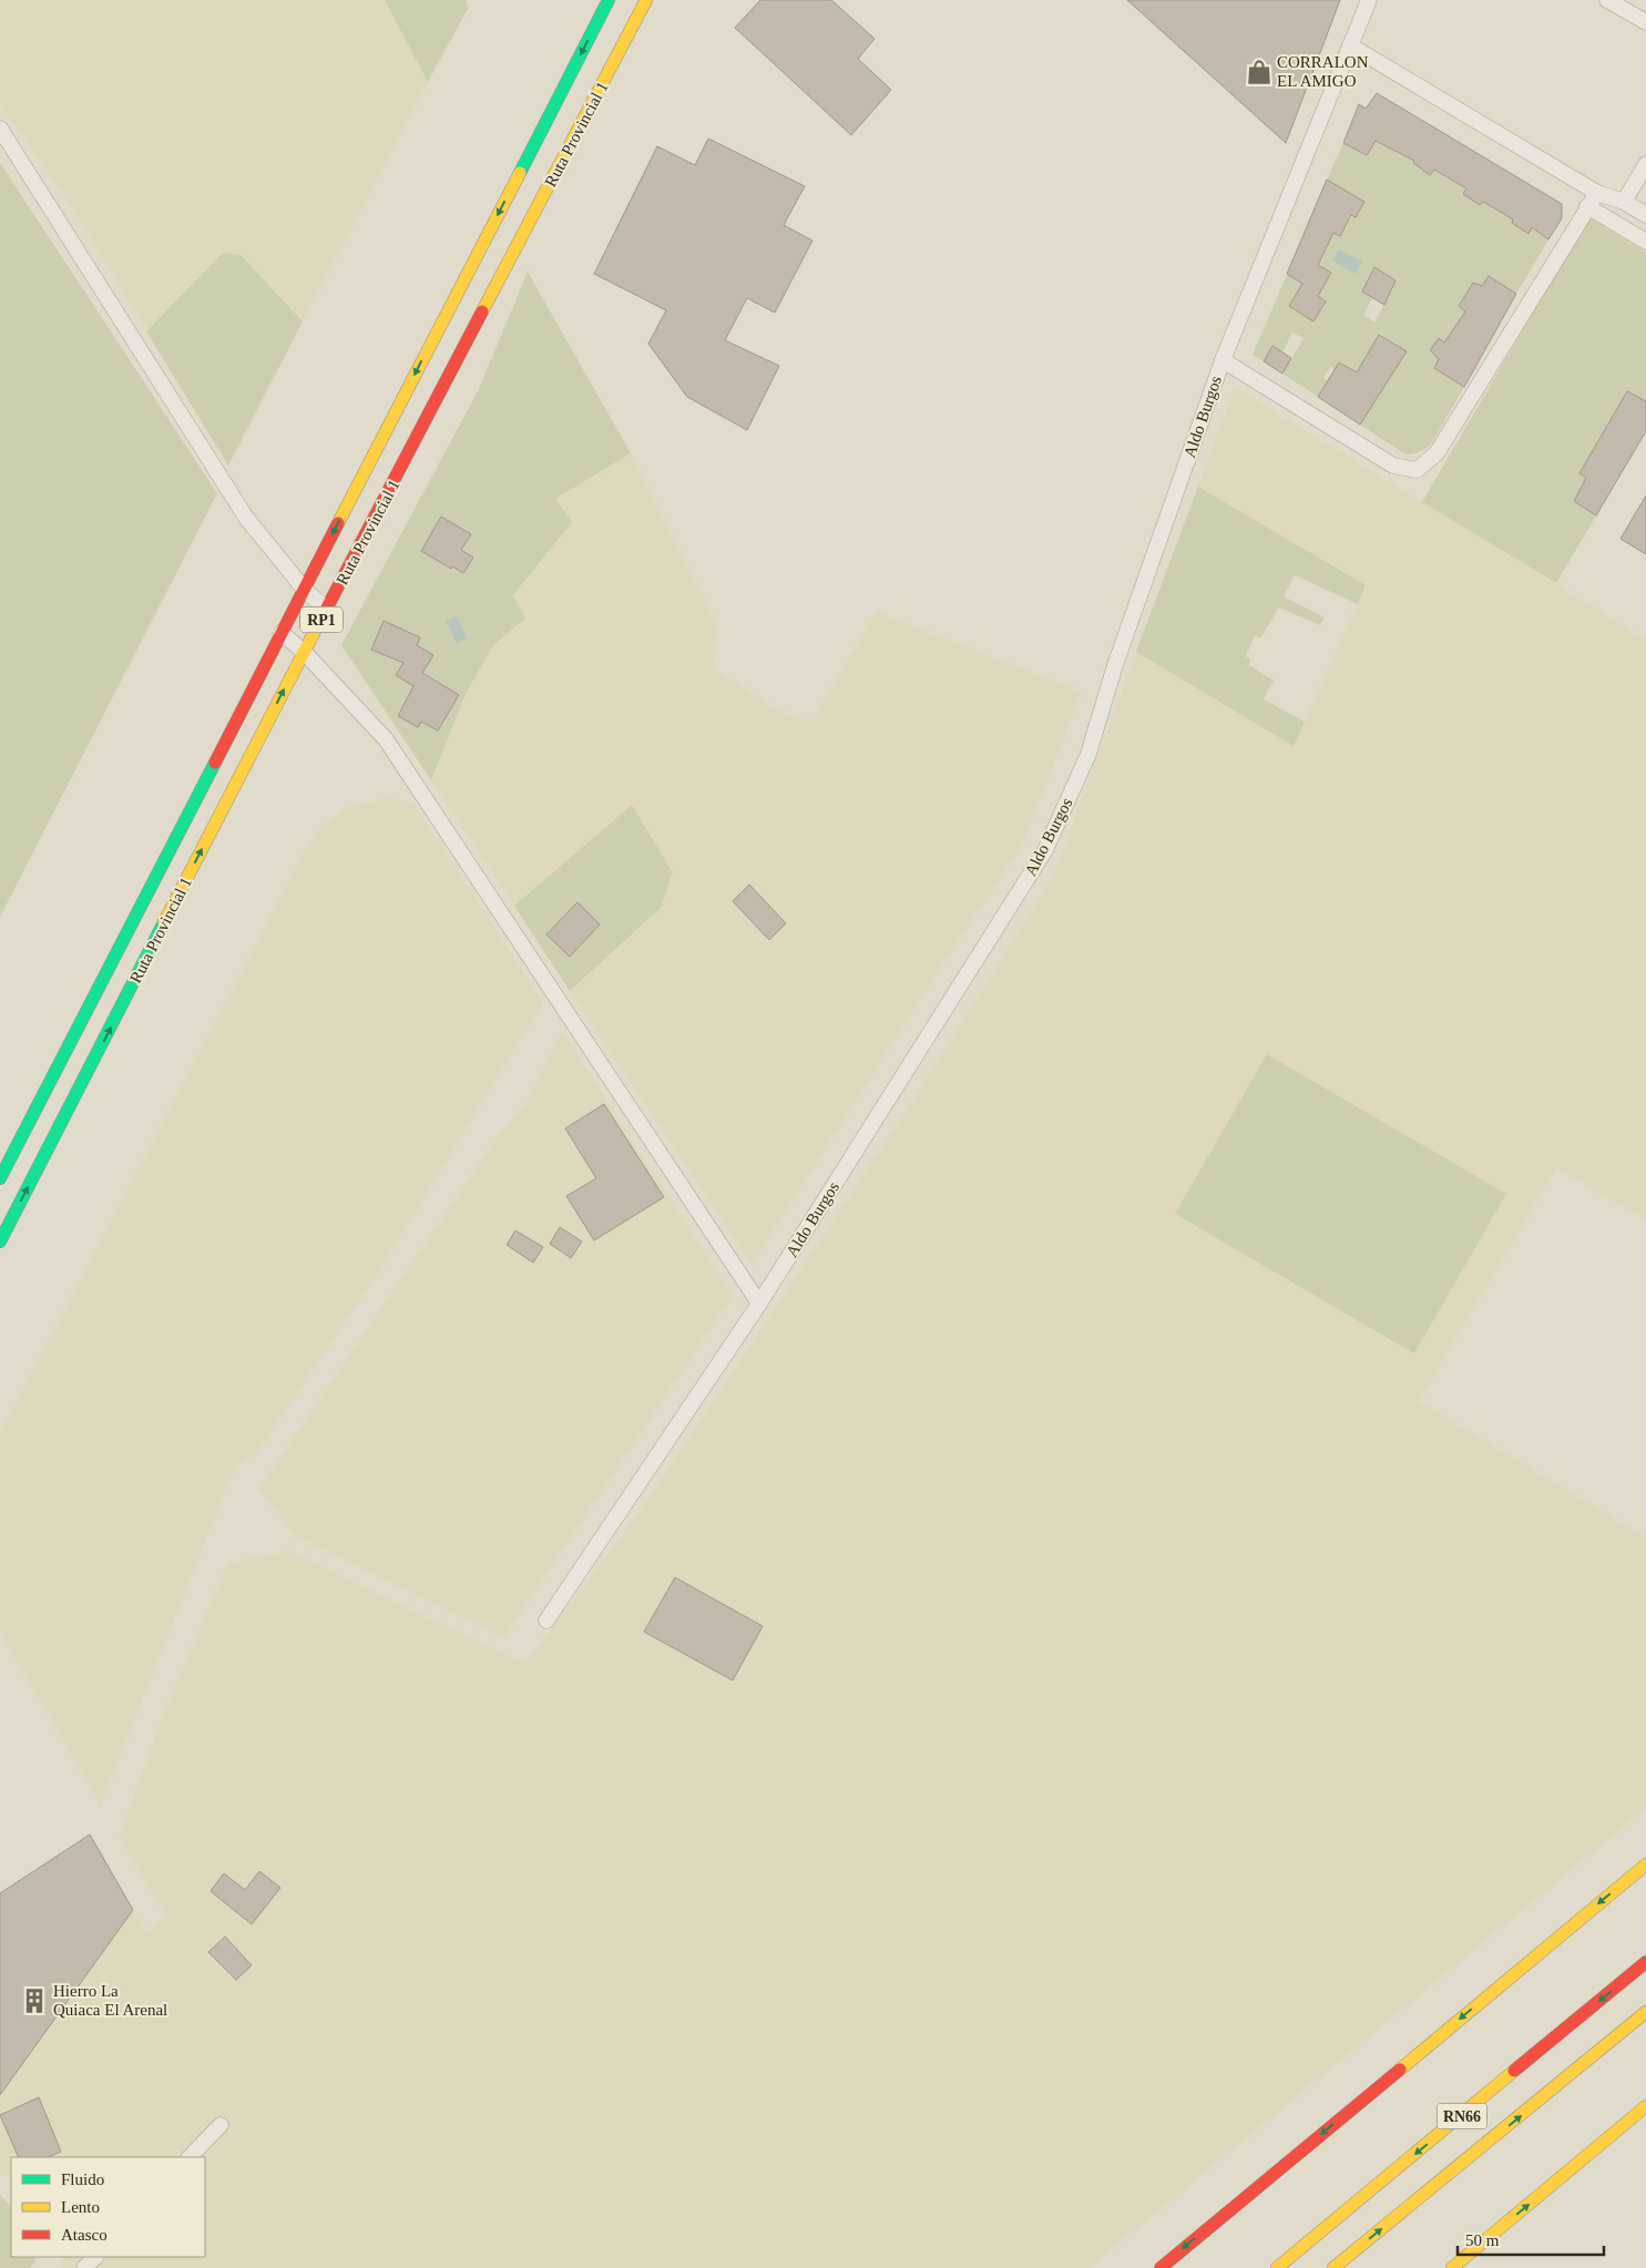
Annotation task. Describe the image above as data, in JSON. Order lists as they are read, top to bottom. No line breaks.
{"streets":{"main road":["Ruta Provincial 1","RP1","RN66"],"street":["Aldo Burgos"]},"places":{"shop":["CORRALON EL AMIGO"],"building":["Hierro La Quiaca El Arenal"]},"legend":["Fluido","Lento","Atasco"],"scale_bar":"50 m"}
